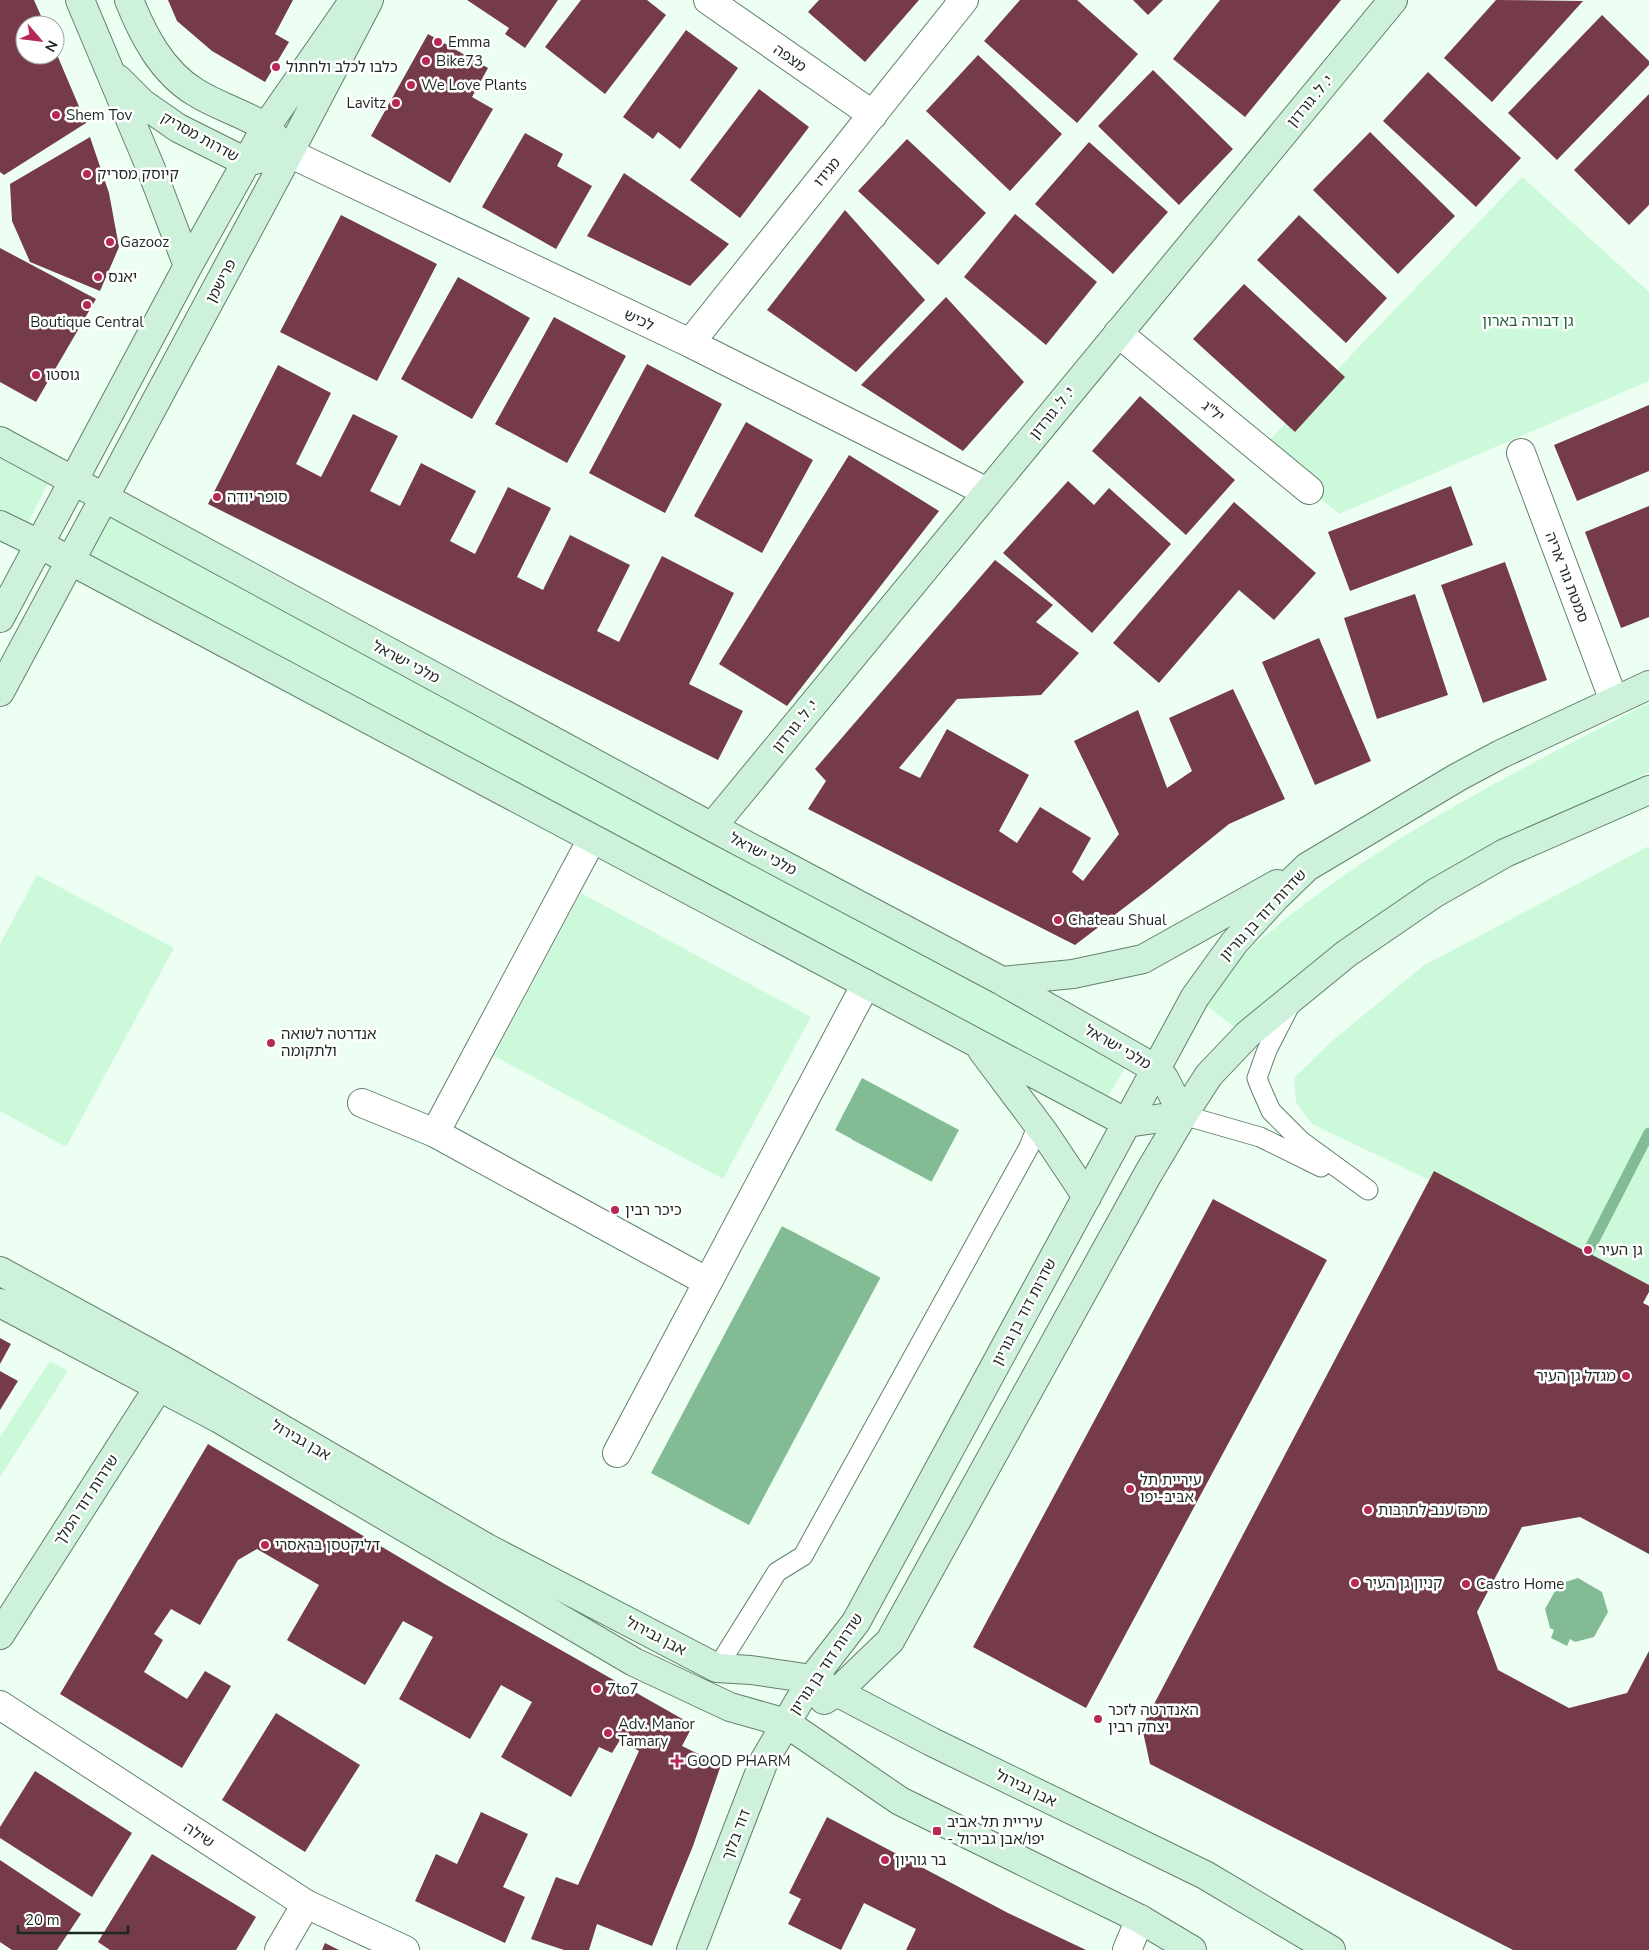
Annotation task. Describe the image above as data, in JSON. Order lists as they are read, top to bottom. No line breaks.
{"streets":{"street":["מצפה","י. ל. גורדון","שדרות מסריק","מגידו","פרישמן","לכיש","יל\"ג","סמטת גור אריה","מלכי ישראל","שדרות דוד בן גוריון","אבן גבירול","שדרות דוד המלך","שילה","דוד בלוך"]},"crossings":[["מצפה","מגידו"],["י. ל. גורדון","לכיש"],["י. ל. גורדון","יל\"ג"],["י. ל. גורדון","מלכי ישראל"],["שדרות מסריק","פרישמן"],["שדרות מסריק","לכיש"],["מגידו","לכיש"],["פרישמן","לכיש"],["פרישמן","מלכי ישראל"],["סמטת גור אריה","שדרות דוד בן גוריון"],["מלכי ישראל","שדרות דוד בן גוריון"],["שדרות דוד בן גוריון","אבן גבירול"],["שדרות דוד בן גוריון","דוד בלוך"],["אבן גבירול","שדרות דוד המלך"],["אבן גבירול","דוד בלוך"]],"parks":["גן דבורה בארון"],"places":{"other":["Emma","Bike73","כלבו לכלב ולחתול","We Love Plants","Lavitz","Shem Tov","קיוסק מסריק","Gazooz","יאנס","Boutique Central","גוסטו","סופר יודה","Chateau Shual","אנדרטה לשואה ולתקומה","כיכר רבין","גן העיר","מגדל גן העיר","עיריית תל אביב-יפו","מרכז ענב לתרבות","דליקטסן בראסרי","קניון גן העיר","Castro Home","7to7","האנדרטה לזכר יצחק רבין","Adv. Manor Tamary","בר גוריון"],"health":["GOOD PHARM"],"transit":["עיריית תל אביב - יפו/אבן גבירול"]},"scale_bar":"20 m","north":"bottom right"}
